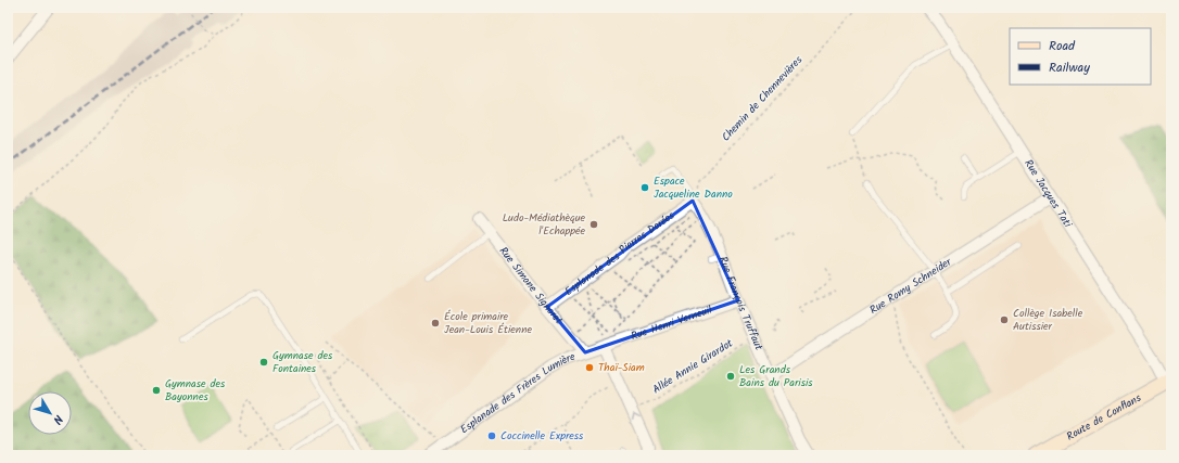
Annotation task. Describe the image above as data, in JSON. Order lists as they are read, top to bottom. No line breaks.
{"streets":{"main road":["Route de Conflans"],"street":["Rue Jacques Tati","Esplanade des Pierres Dorées","Rue Simone Signoret","Rue Romy Schneider","Rue François Truffaut","Rue Henri Verneuil","Esplanade des Frères Lumière"],"path":["Chemin de Chennevières","Allée Annie Girardot"]},"crossings":[["Chemin de Chennevières","Esplanade des Pierres Dorées"],["Chemin de Chennevières","Rue François Truffaut"],["Rue Jacques Tati","Rue Romy Schneider"],["Rue Jacques Tati","Route de Conflans"],["Esplanade des Pierres Dorées","Rue Simone Signoret"],["Esplanade des Pierres Dorées","Rue François Truffaut"],["Rue Simone Signoret","Esplanade des Frères Lumière"],["Rue Romy Schneider","Rue François Truffaut"],["Rue François Truffaut","Rue Henri Verneuil"],["Rue François Truffaut","Allée Annie Girardot"],["Rue Henri Verneuil","Esplanade des Frères Lumière"]],"places":["Espace Jacqueline Danno","Ludo-Médiathèque l'Echappée","Collège Isabelle Autissier","École primaire Jean-Louis Étienne","Gymnase des Fontaines","Thaï-Siam","Les Grands Bains du Parisis","Gymnase des Bayonnes","Coccinelle Express"],"legend":["Road","Railway"],"north":"bottom right"}
